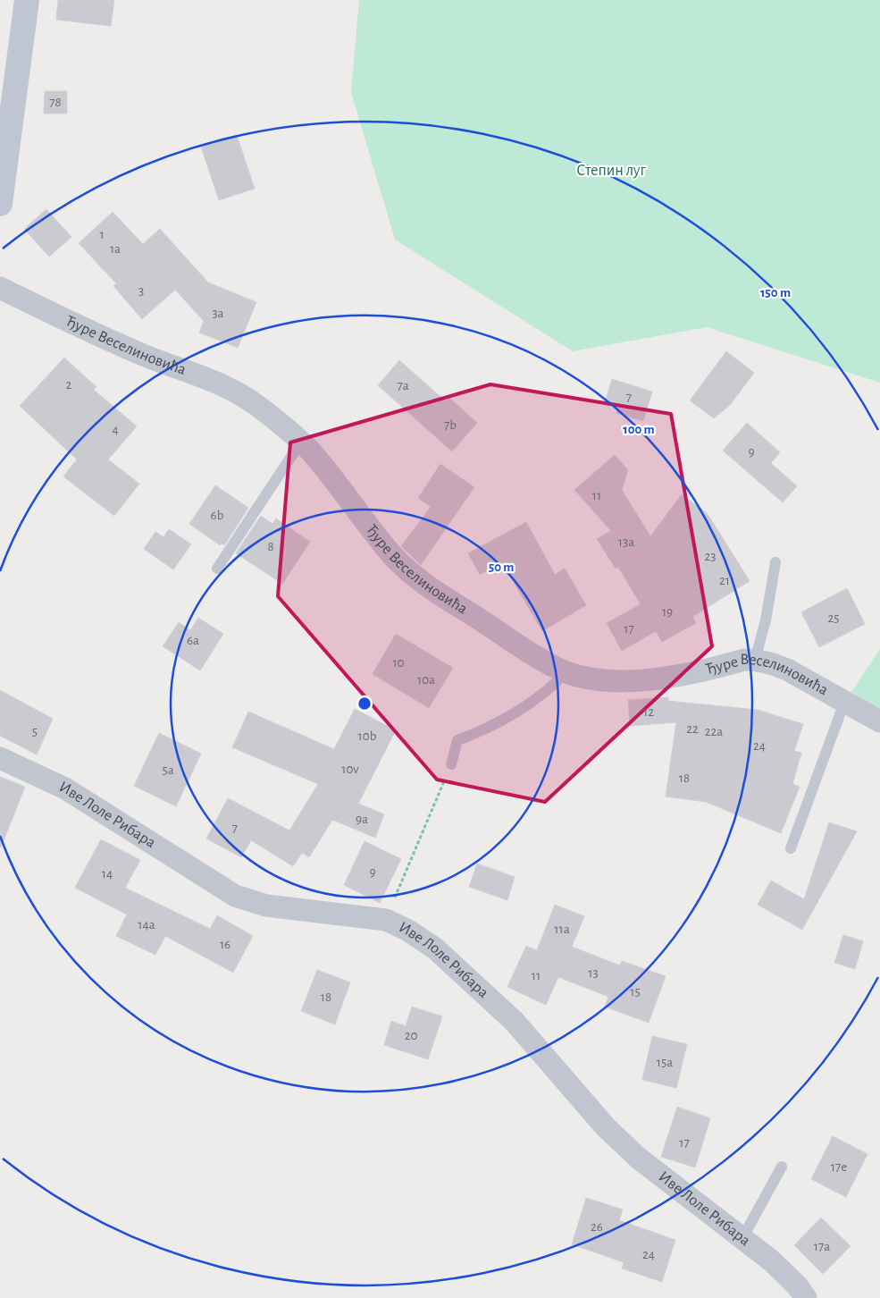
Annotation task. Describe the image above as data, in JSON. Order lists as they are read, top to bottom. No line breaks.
{"streets":{"street":["Ђуре Веселиновића","Иве Лоле Рибара"]},"parks":["Степин луг"],"house_numbers":["78","1","1a","3","3a","2","7a","7","7b","4","9","11","6b","13a","8","23","21","19","25","17","6a","10","10a","12","22","5","22a","10b","24","10v","5a","18","9a","7","9","14","14a","11a","16","13","11","15","18","20","15a","17","17e","26","17a","24"],"rings":["150 m","100 m","50 m"]}
